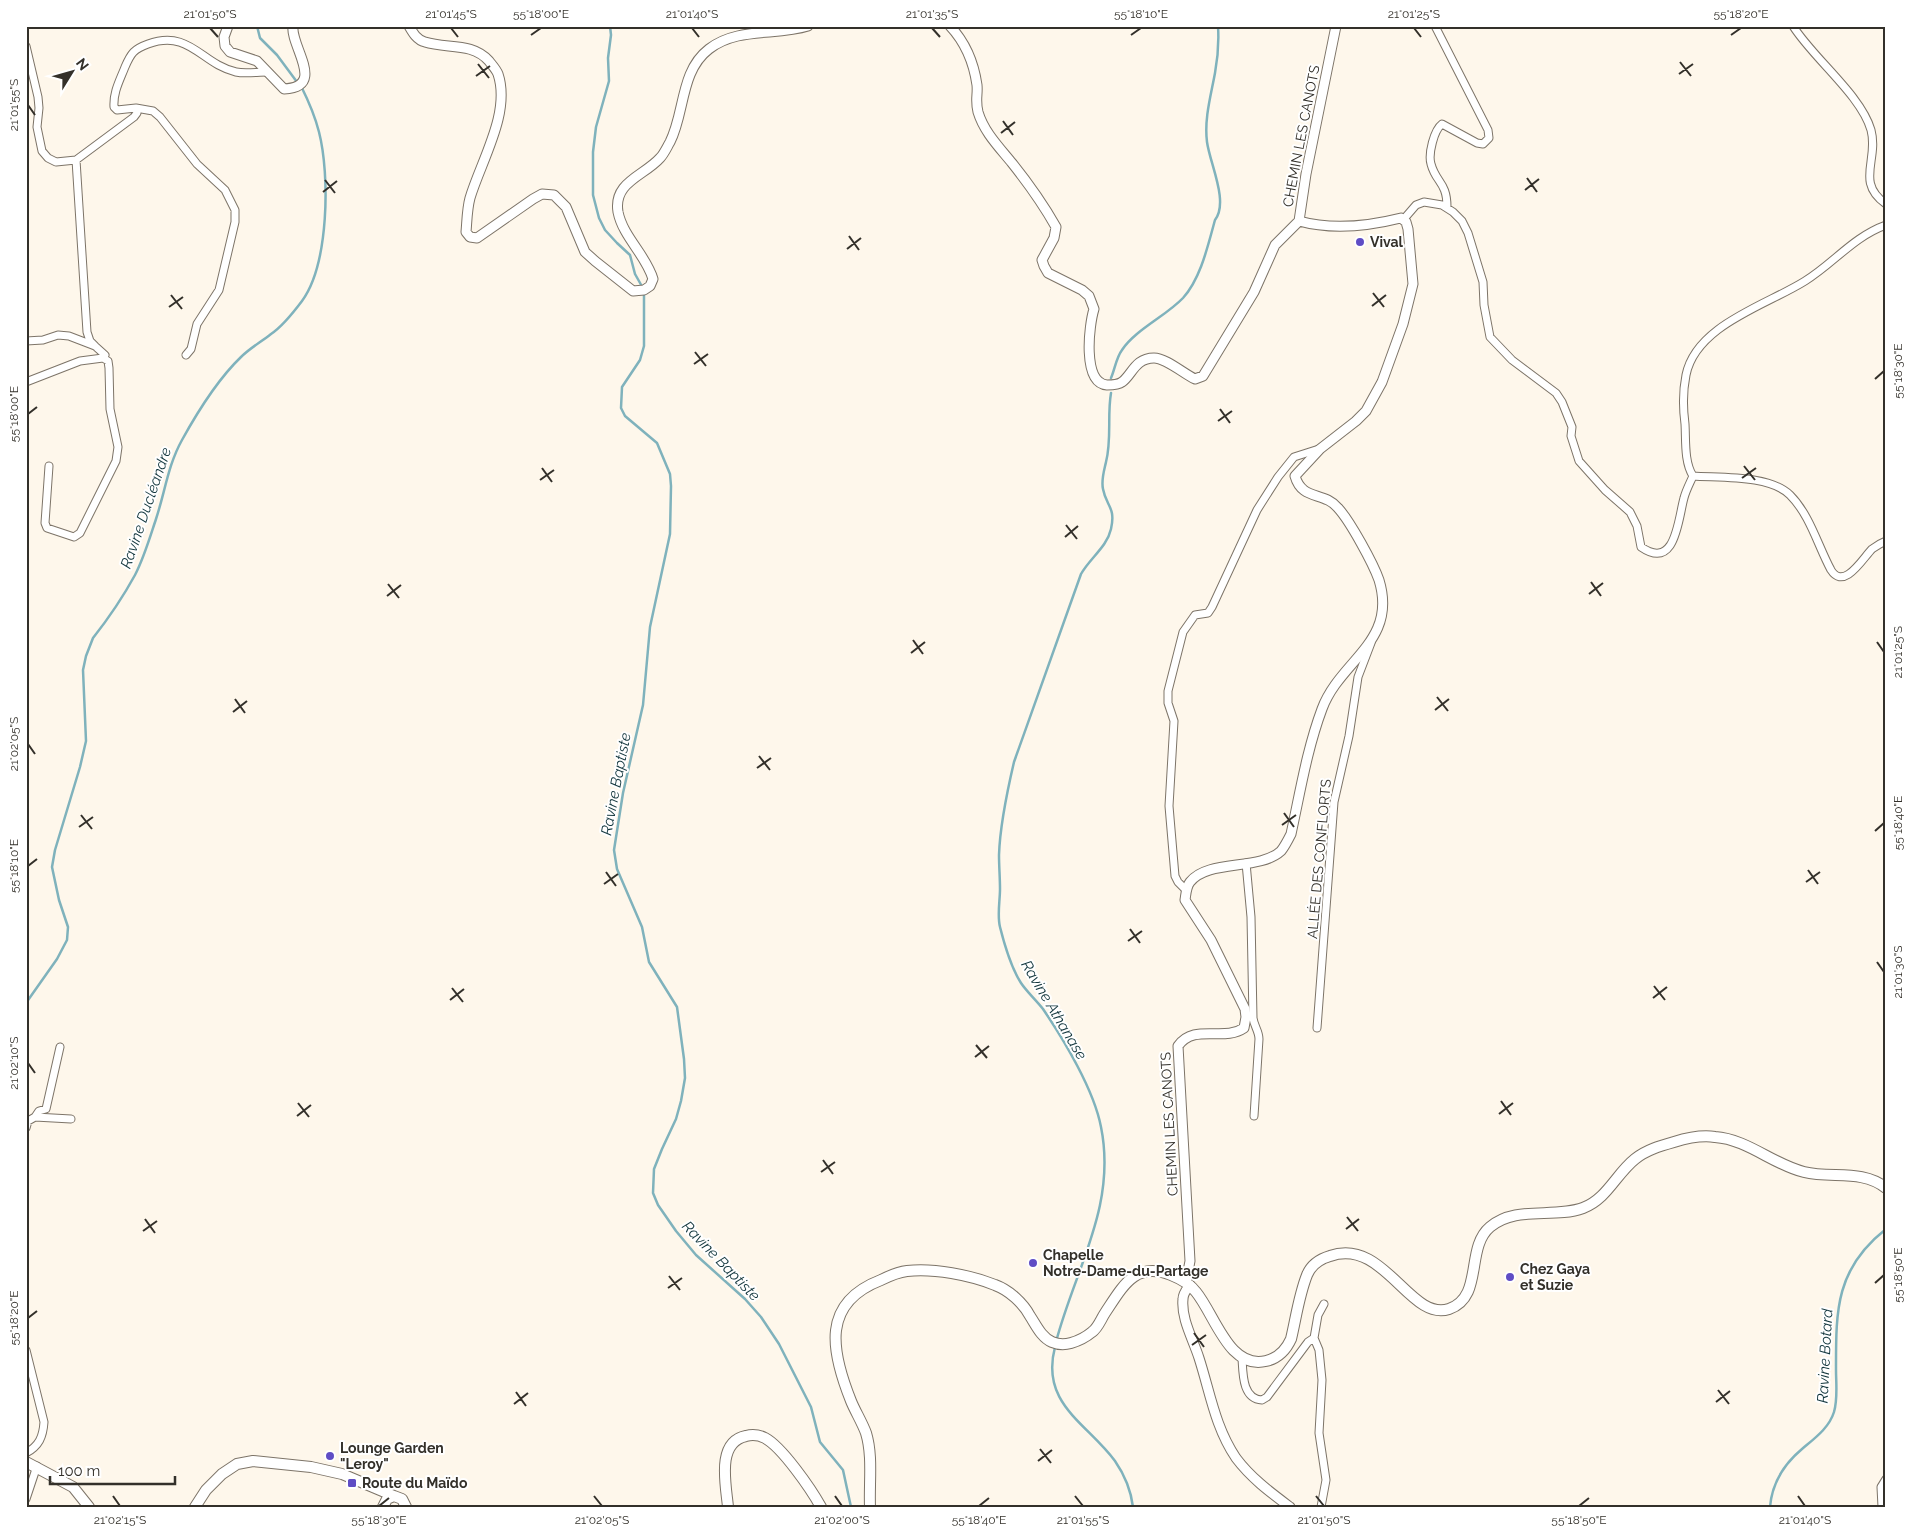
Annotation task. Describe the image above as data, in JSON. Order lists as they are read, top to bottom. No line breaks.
{"streets":{"street":["CHEMIN LES CANOTS","ALLÉE DES CONFLORTS"]},"water":["Ravine Ducléandre","Ravine Baptiste","Ravine Athanase","Ravine Botard"],"places":{"other":["Vival","Chapelle Notre-Dame-du-Partage","Chez Gaya et Suzie","Lounge Garden \"Leroy\""],"transit":["Route du Maïdo"]},"scale_bar":"100 m","north":"top right","coordinates":["21°01'50\"S","21°01'45\"S","55°18'00\"E","21°01'40\"S","21°01'35\"S","55°18'10\"E","21°01'25\"S","55°18'20\"E","21°01'55\"S","55°18'30\"E","21°02'05\"S","55°18'40\"E","21°01'30\"S","21°02'10\"S","55°18'50\"E","21°02'15\"S","21°02'00\"S"]}
